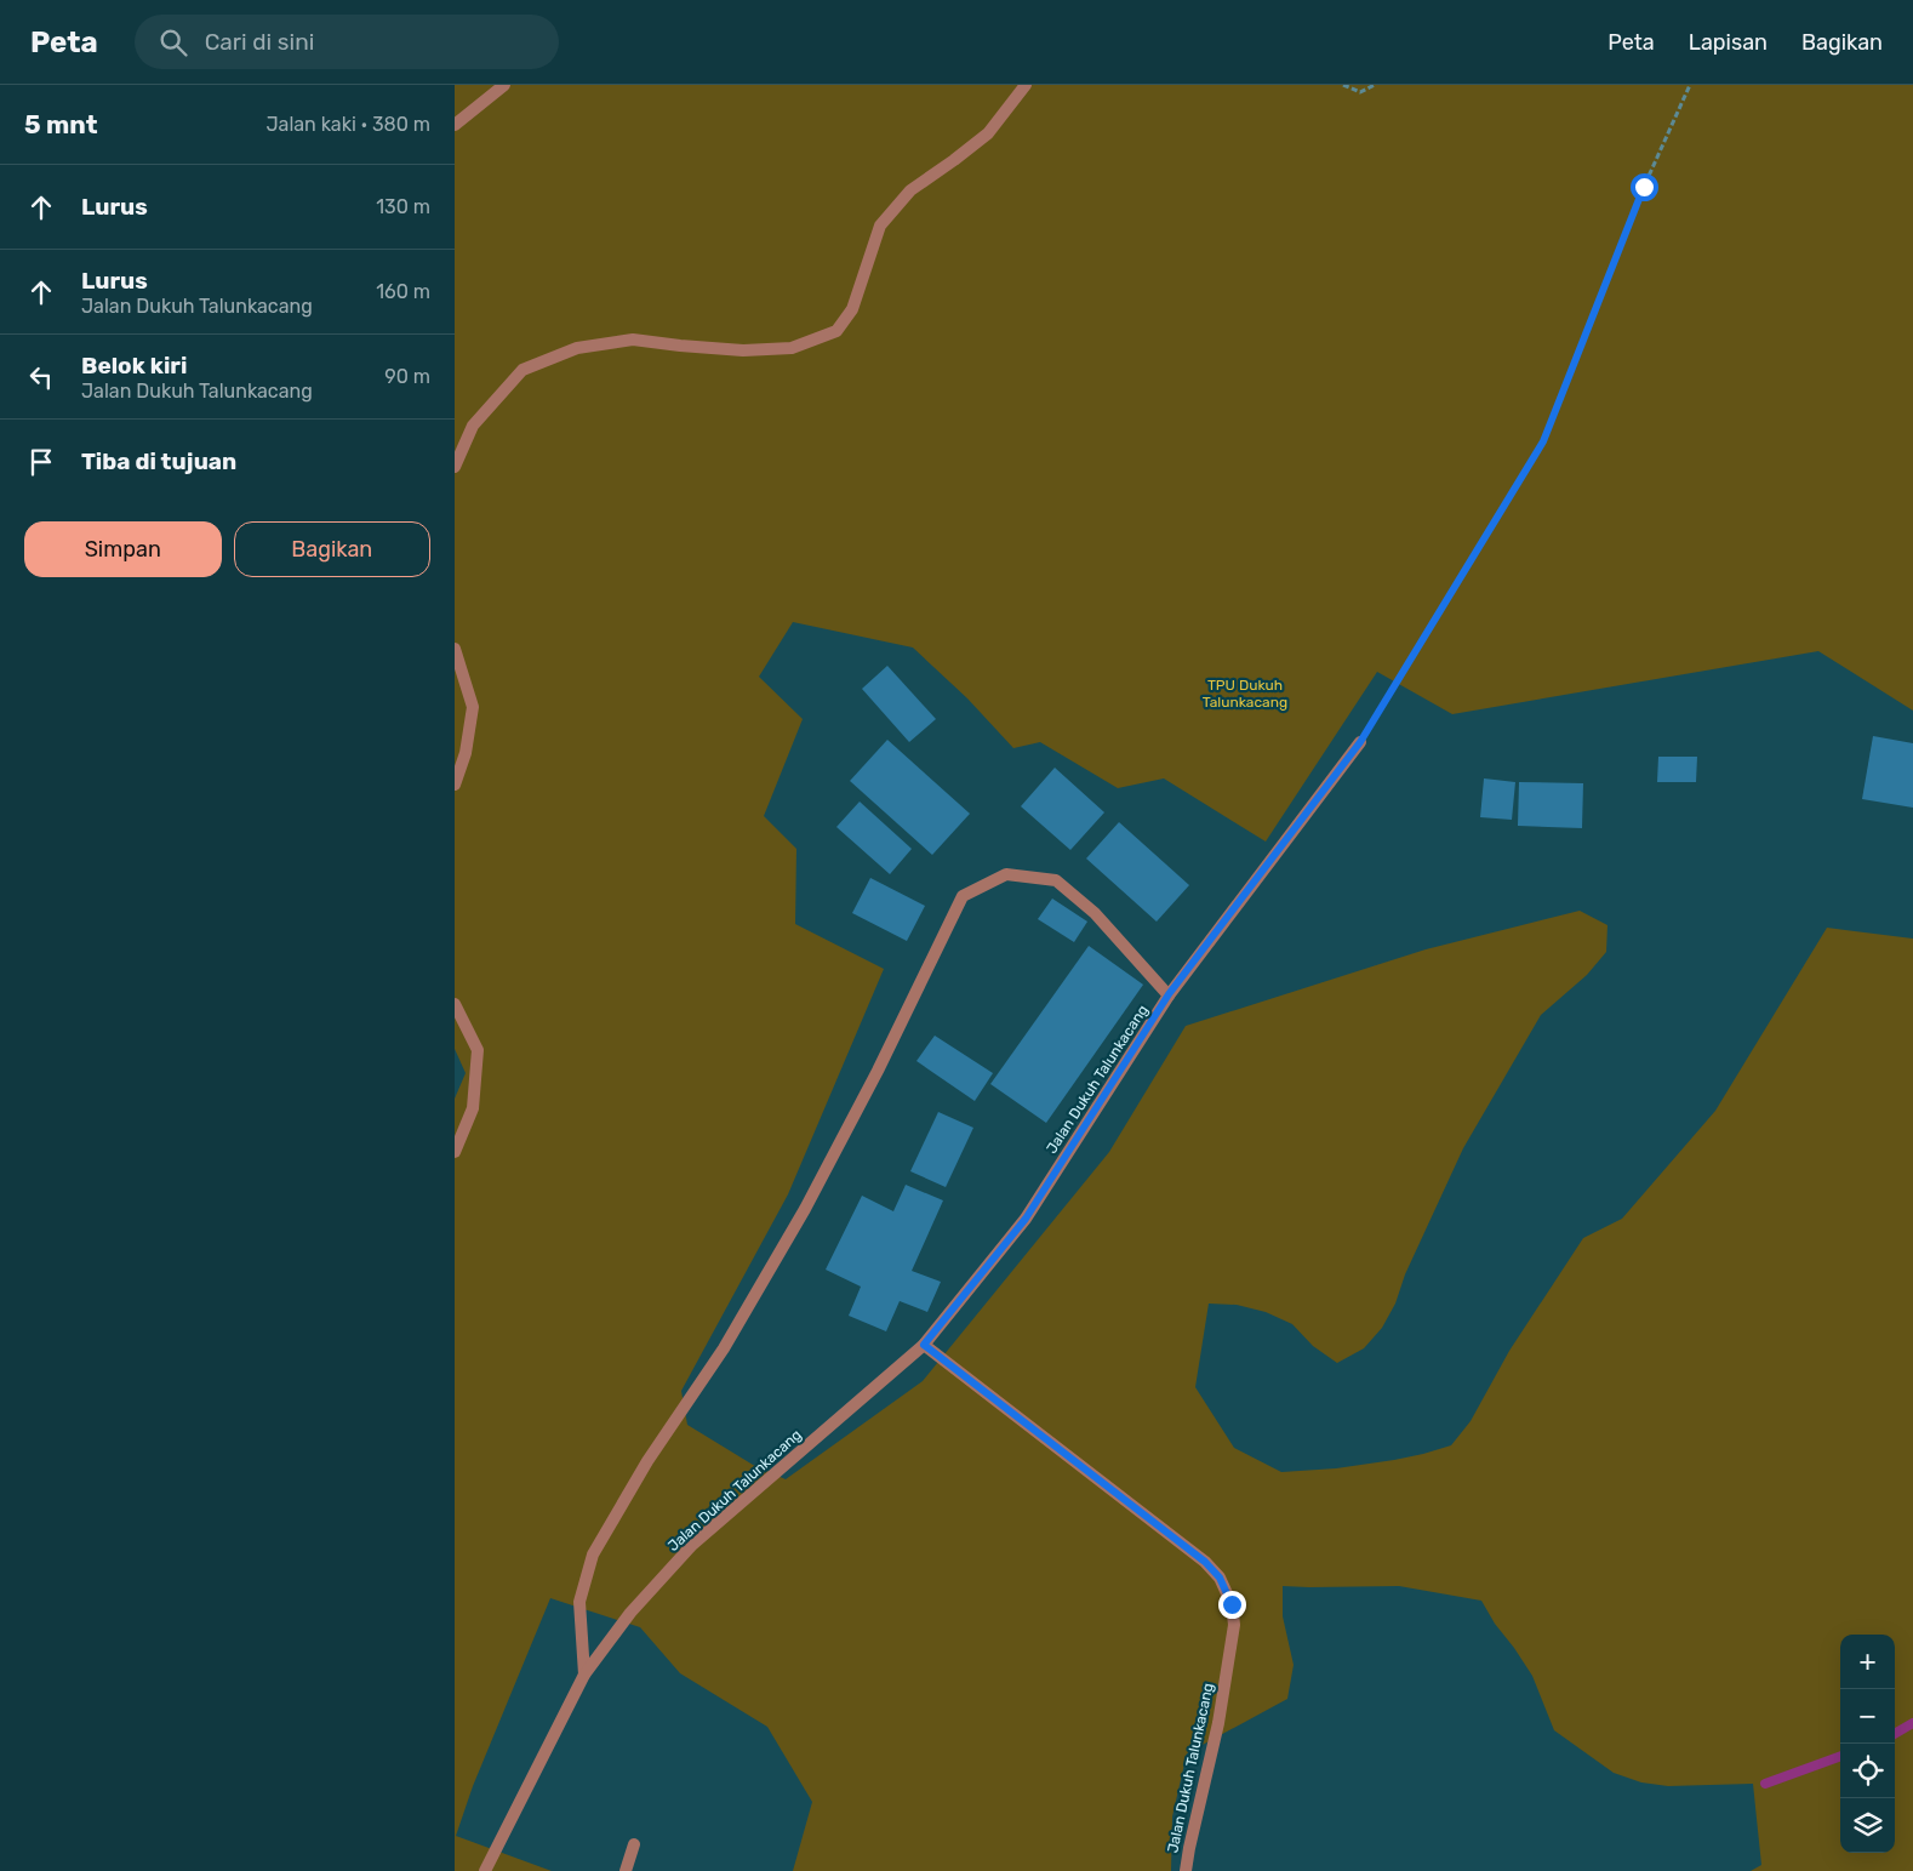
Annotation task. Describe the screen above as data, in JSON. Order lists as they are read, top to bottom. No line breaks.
{"streets":{"street":["Jalan Dukuh Talunkacang"]},"parks":["TPU Dukuh Talunkacang"],"page":{"header":"Peta","search":"Cari di sini","nav":["Peta","Lapisan","Bagikan"],"heading":["5 mnt","Jalan kaki · 380 m"],"list":[["Lurus","130 m"],["Lurus","Jalan Dukuh Talunkacang","160 m"],["Belok kiri","Jalan Dukuh Talunkacang","90 m"],"Tiba di tujuan"],"buttons":["Simpan","Bagikan"],"map_buttons":["+","−"]}}
